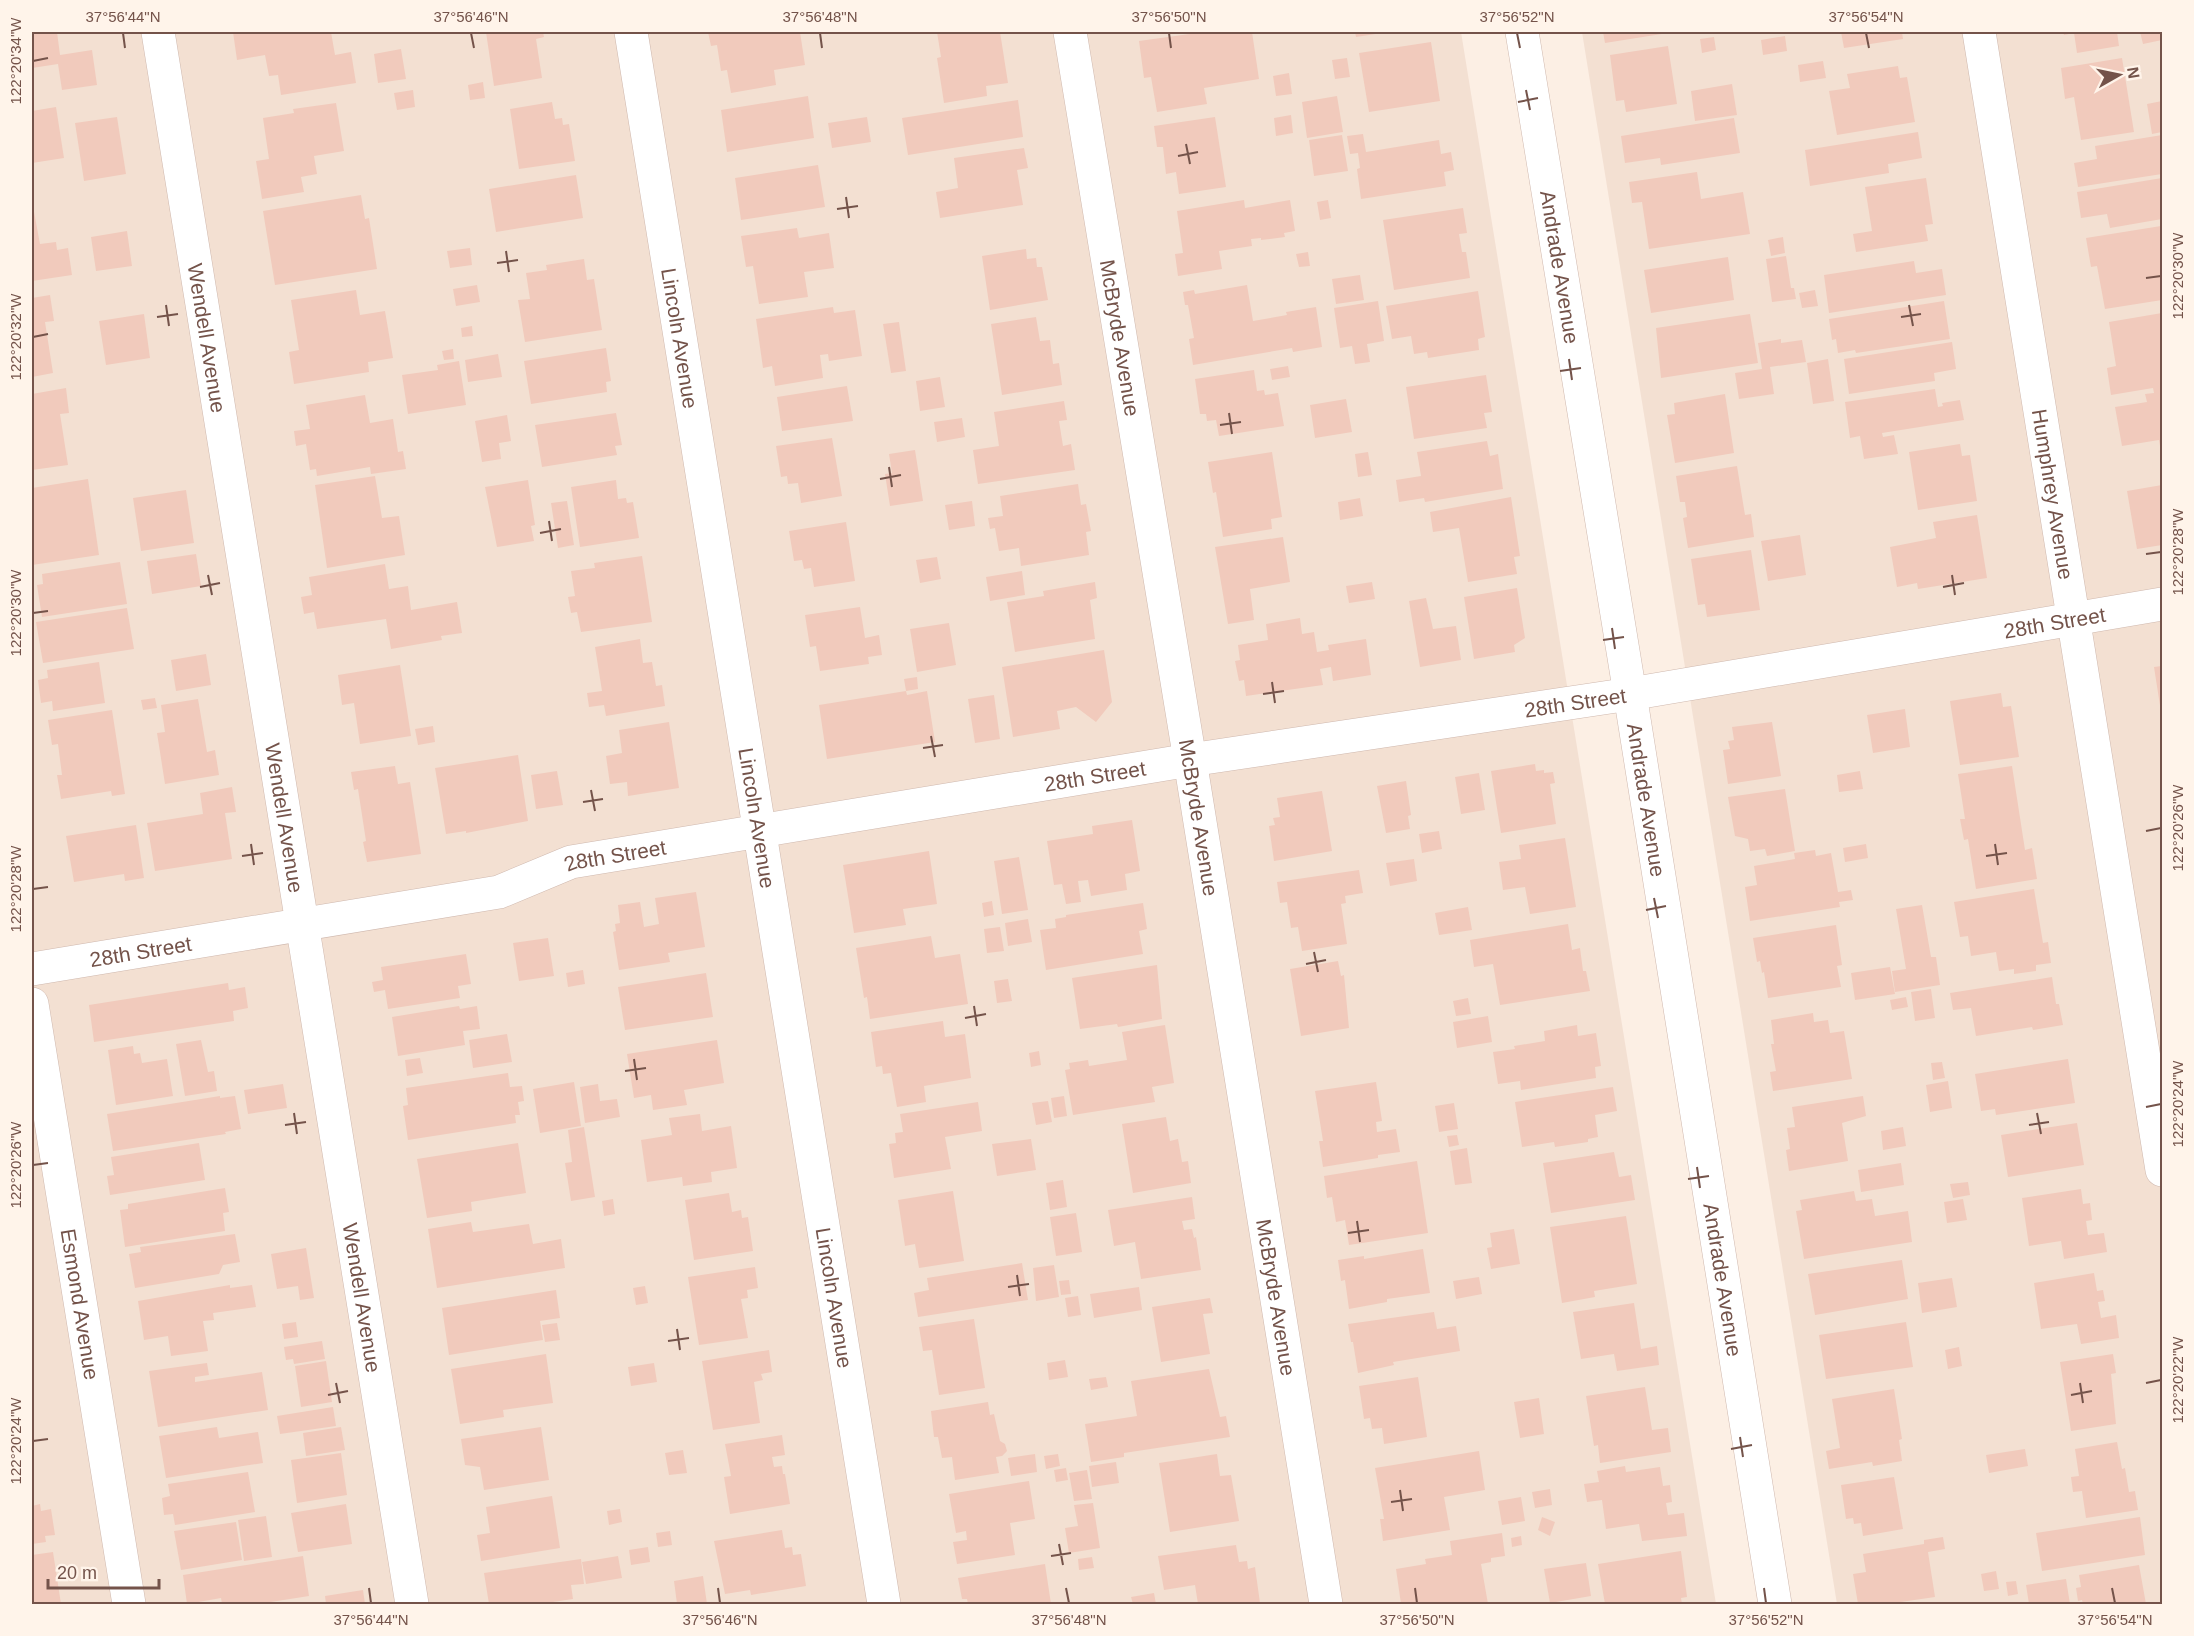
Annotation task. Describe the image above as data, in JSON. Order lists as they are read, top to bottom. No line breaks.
{"streets":{"street":["Andrade Avenue","Wendell Avenue","Lincoln Avenue","McBryde Avenue","Humphrey Avenue","28th Street","Esmond Avenue"]},"crossings":[["Andrade Avenue","28th Street"],["Wendell Avenue","28th Street"],["Lincoln Avenue","28th Street"],["McBryde Avenue","28th Street"],["Humphrey Avenue","28th Street"]],"scale_bar":"20 m","north":"right","coordinates":["37°56'44\"N","37°56'46\"N","37°56'48\"N","37°56'50\"N","37°56'52\"N","37°56'54\"N","122°20'34\"W","122°20'30\"W","122°20'32\"W","122°20'28\"W","122°20'26\"W","122°20'24\"W","122°20'22\"W"]}
